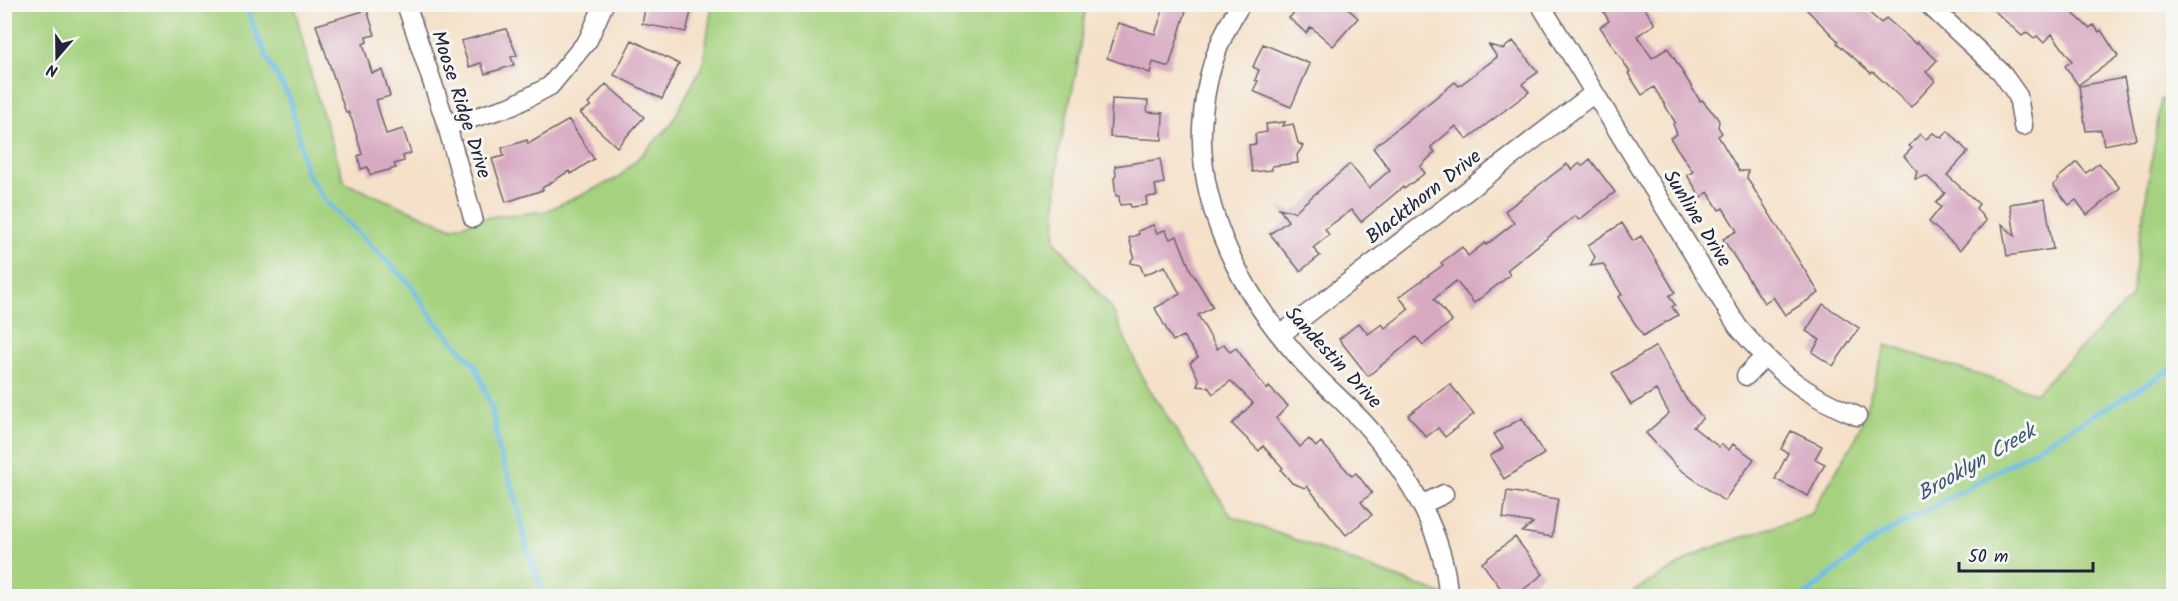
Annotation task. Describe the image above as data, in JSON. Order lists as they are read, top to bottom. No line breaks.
{"streets":{"street":["Moose Ridge Drive","Blackthorn Drive","Sunline Drive","Sandestin Drive"]},"crossings":[["Blackthorn Drive","Sunline Drive"],["Blackthorn Drive","Sandestin Drive"]],"water":["Brooklyn Creek"],"scale_bar":"50 m","north":"bottom"}
